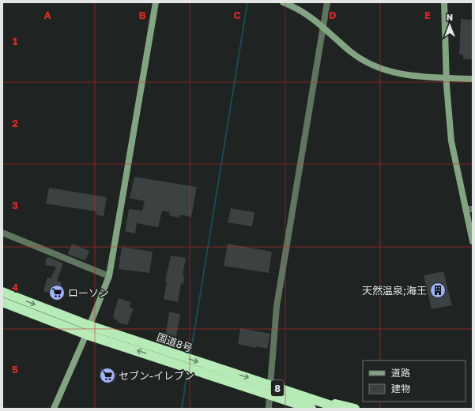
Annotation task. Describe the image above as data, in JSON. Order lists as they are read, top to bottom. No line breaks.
{"streets":{"highway":["国道8号","8"]},"crossings":[["国道8号","8"]],"places":{"building":["天然温泉;海王"],"supermarket":["ローソン","セブン-イレブン"]},"legend":["道路","建物"],"north":"top","grid":{"columns":["A","B","C","D","E"],"rows":["1","2","3","4","5"]}}
